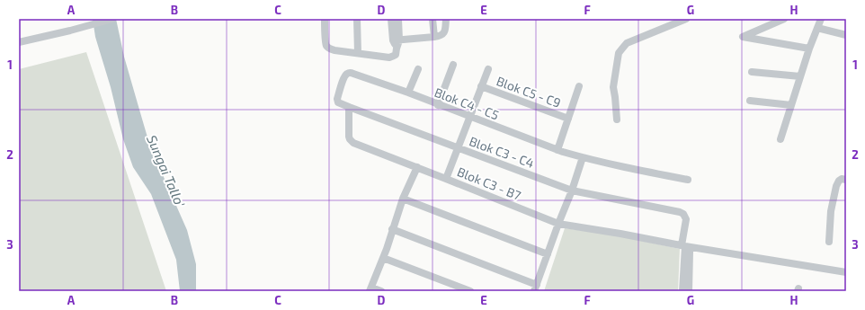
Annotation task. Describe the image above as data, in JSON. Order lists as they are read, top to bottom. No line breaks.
{"streets":{"street":["Blok C5 - C9","Blok C4 - C5","Blok C3 - C4","Blok C3 - B7"]},"crossings":[["Blok C4 - C5","Blok C3 - C4"],["Blok C3 - C4","Blok C3 - B7"]],"water":["Sungai Tallo'"],"grid":{"columns":["A","B","C","D","E","F","G","H"],"rows":["1","2","3"]}}
